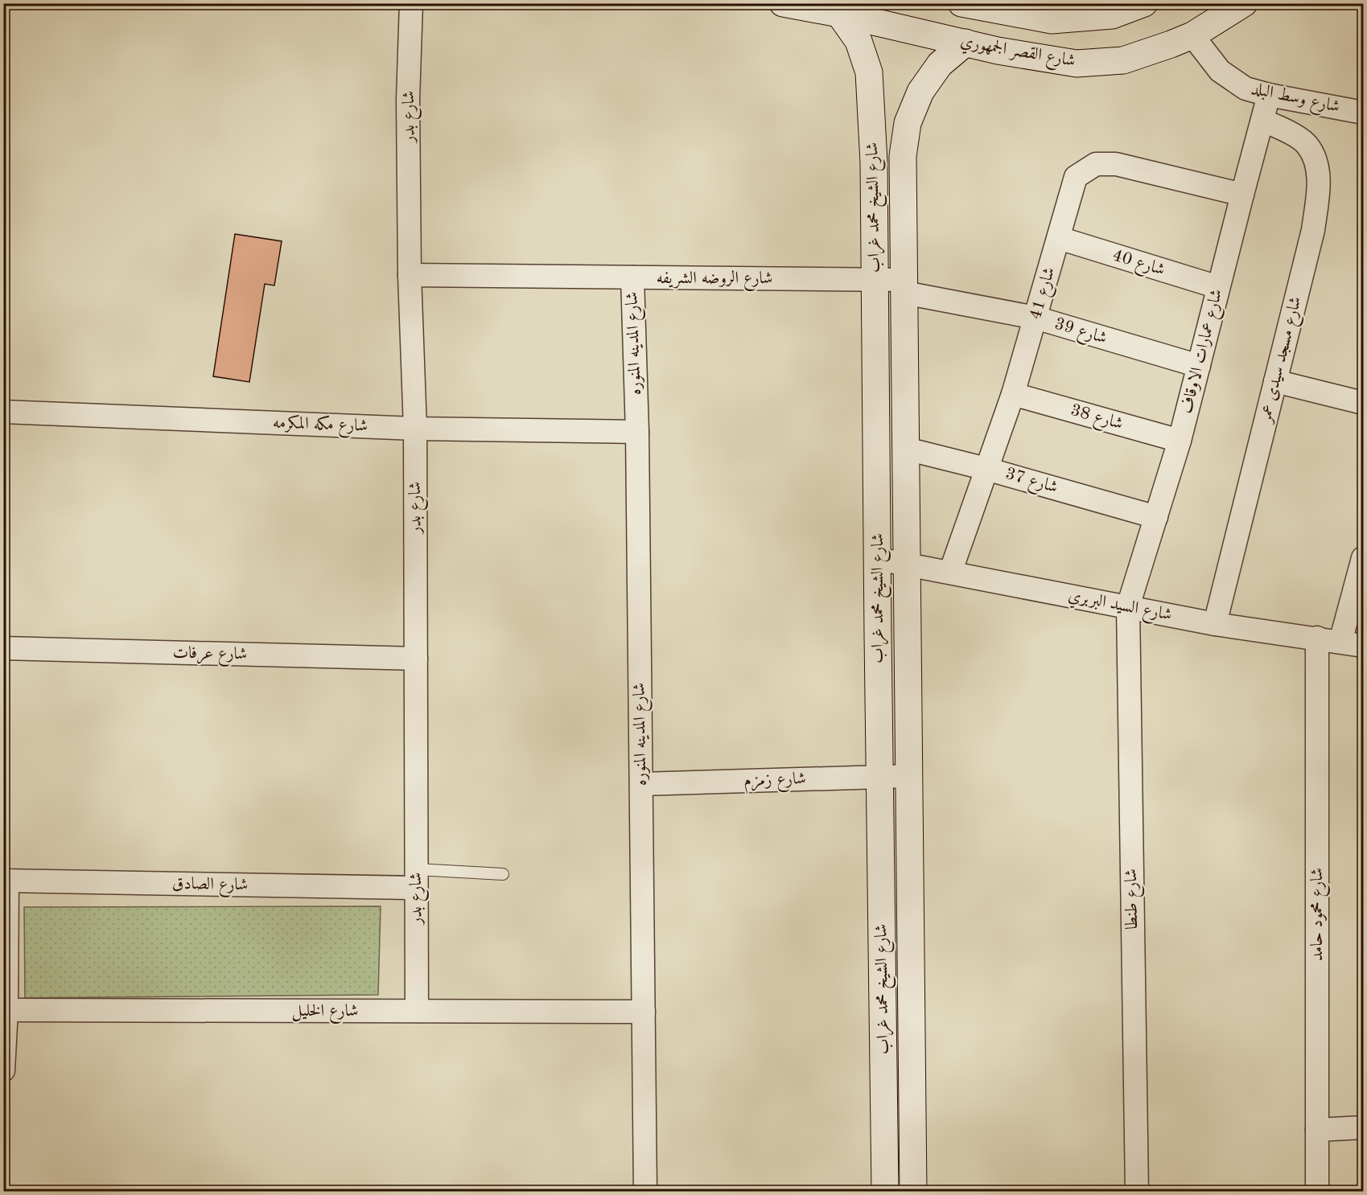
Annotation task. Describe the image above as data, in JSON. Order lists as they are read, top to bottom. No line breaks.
{"streets":{"main road":["شارع القصر الجمهوري","شارع الشيخ محمد غراب"],"street":["شارع وسط البلد","شارع بدر","شارع 40","شارع الروضه الشريفه","شارع 41","شارع 39","شارع المدينه المنوره","شارع عمارات الاوقاف","شارع مسجد سيدى عمر","شارع 38","شارع مكه المكرمه","شارع 37","شارع السيد البربري","شارع عرفات","شارع زمزم","شارع الصادق","شارع طنطا","شارع محمود حامد","شارع الخليل"]},"crossings":[["شارع القصر الجمهوري","شارع وسط البلد"],["شارع القصر الجمهوري","شارع الشيخ محمد غراب"],["شارع وسط البلد","شارع عمارات الاوقاف"],["شارع بدر","شارع الروضه الشريفه"],["شارع بدر","شارع مكه المكرمه"],["شارع بدر","شارع عرفات"],["شارع بدر","شارع الصادق"],["شارع بدر","شارع الخليل"],["شارع الشيخ محمد غراب","شارع الروضه الشريفه"],["شارع الشيخ محمد غراب","شارع 39"],["شارع الشيخ محمد غراب","شارع 37"],["شارع الشيخ محمد غراب","شارع السيد البربري"],["شارع الشيخ محمد غراب","شارع زمزم"],["شارع 40","شارع 41"],["شارع 40","شارع عمارات الاوقاف"],["شارع الروضه الشريفه","شارع 39"],["شارع الروضه الشريفه","شارع المدينه المنوره"],["شارع 41","شارع 39"],["شارع 41","شارع عمارات الاوقاف"],["شارع 41","شارع 38"],["شارع 41","شارع 37"],["شارع 41","شارع السيد البربري"],["شارع 39","شارع عمارات الاوقاف"],["شارع المدينه المنوره","شارع مكه المكرمه"],["شارع المدينه المنوره","شارع زمزم"],["شارع المدينه المنوره","شارع الخليل"],["شارع عمارات الاوقاف","شارع مسجد سيدى عمر"],["شارع عمارات الاوقاف","شارع 38"],["شارع عمارات الاوقاف","شارع 37"],["شارع عمارات الاوقاف","شارع السيد البربري"],["شارع عمارات الاوقاف","شارع طنطا"],["شارع مسجد سيدى عمر","شارع السيد البربري"],["شارع السيد البربري","شارع طنطا"],["شارع السيد البربري","شارع محمود حامد"]]}
